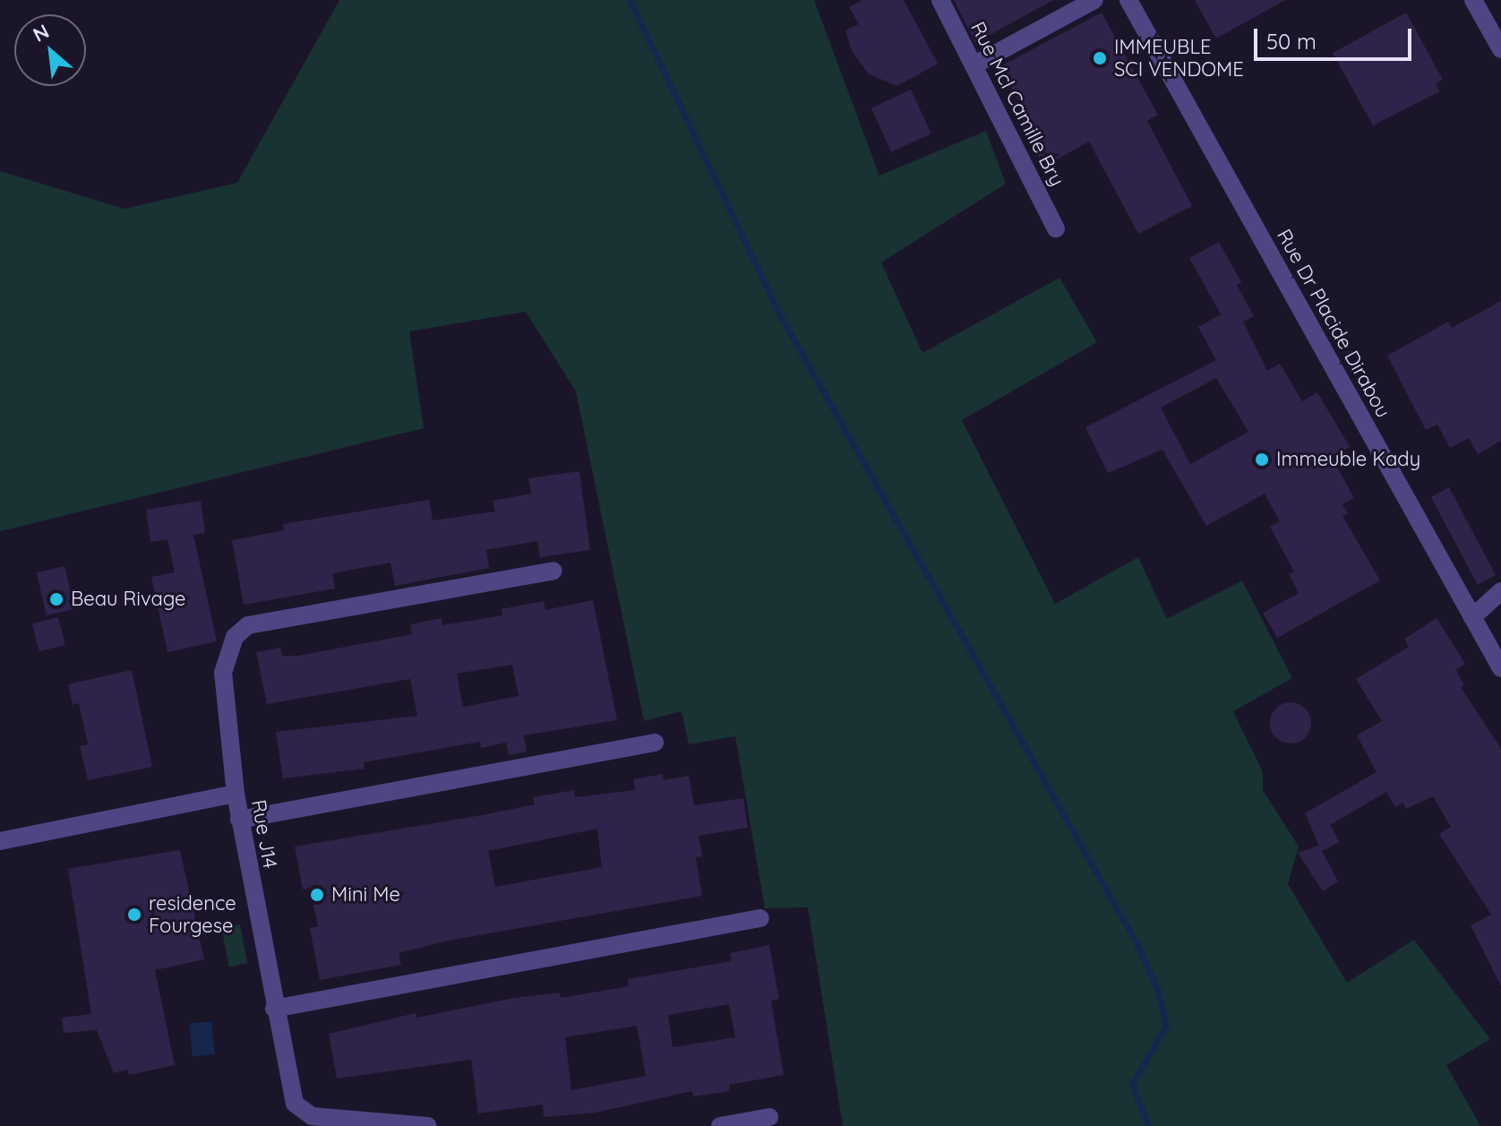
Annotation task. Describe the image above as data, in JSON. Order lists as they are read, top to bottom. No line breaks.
{"streets":{"street":["Rue Mcl Camille Bry","Rue Dr Placide Dirabou","Rue J14"]},"places":["IMMEUBLE SCI VENDOME","Immeuble Kady","Beau Rivage","Mini Me","residence Fourgese"],"scale_bar":"50 m","north":"top left"}
